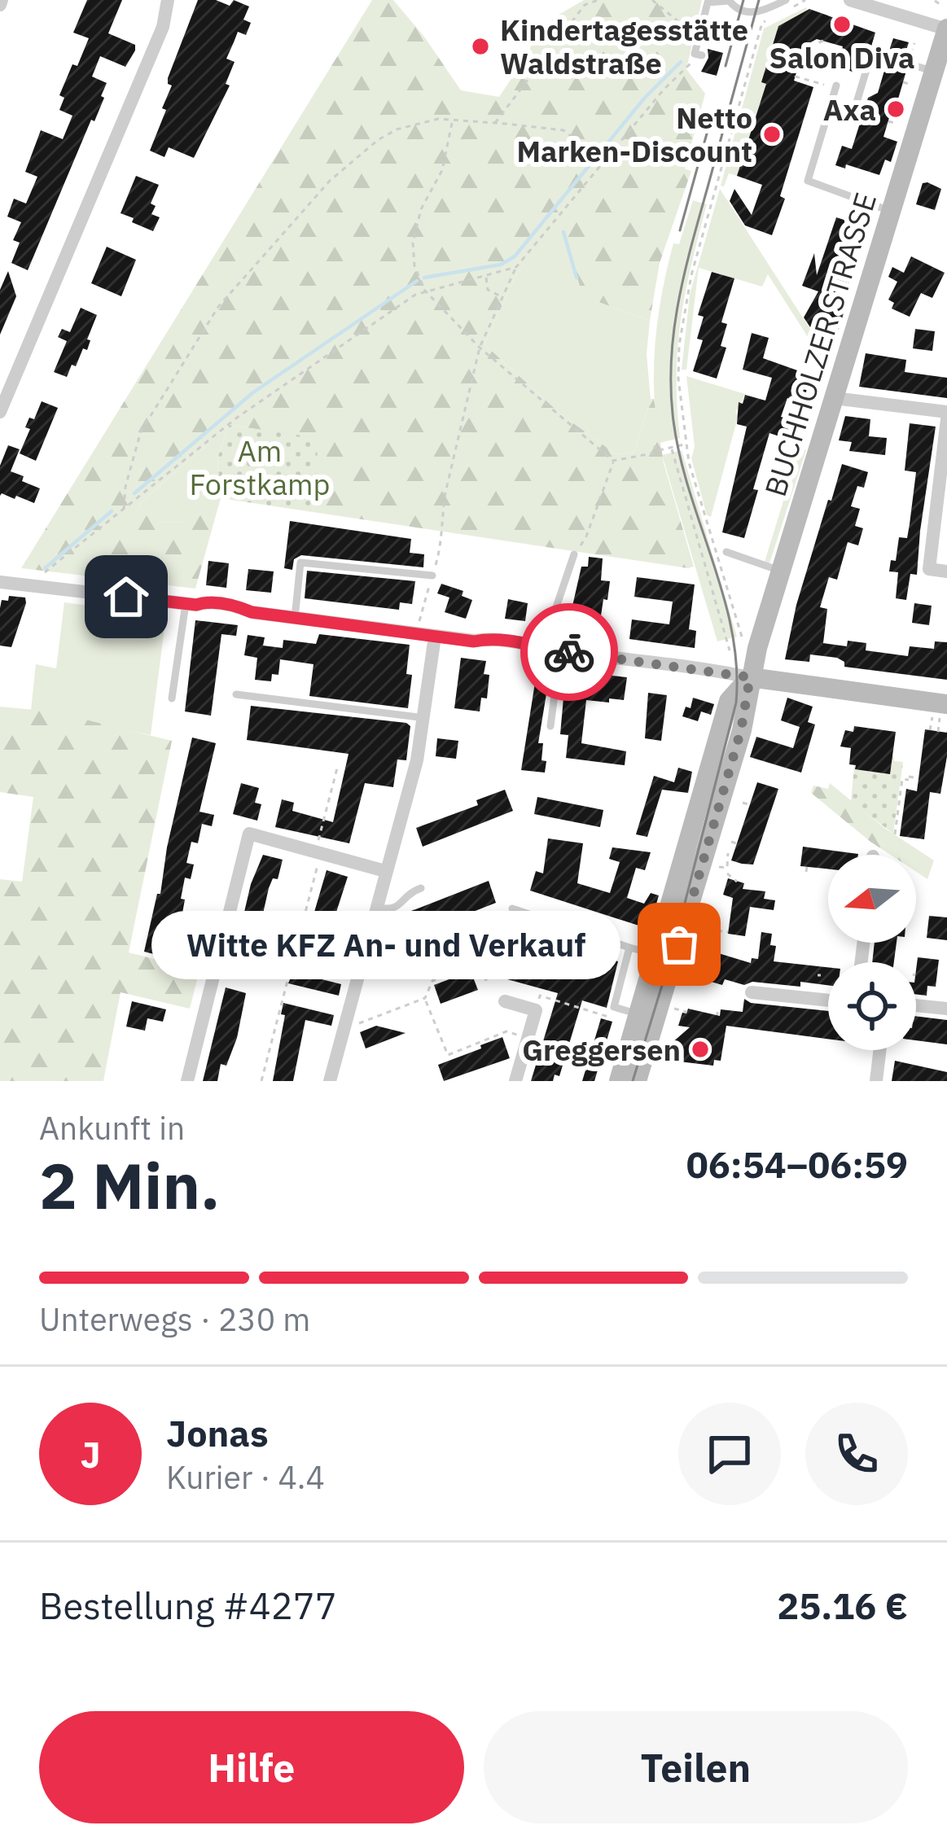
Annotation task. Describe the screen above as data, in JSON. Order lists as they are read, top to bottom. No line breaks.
{"streets":{"main road":["BUCHHOLZER STRASSE"]},"parks":["Am Forstkamp"],"places":["Salon Diva","Kindertagesstätte Waldstraße","Axa","Netto Marken-Discount","Witte KFZ An- und Verkauf","Greggersen"],"north":"left","page":{"bubble":"Witte KFZ An- und Verkauf","heading":["2 Min.","Ankunft in","06:54–06:59"],"panel":["Jonas","Kurier · 4.4","Bestellung #4277","25.16 €"],"bar":"Unterwegs · 230 m","round":"J","buttons":["Hilfe","Teilen"]}}
